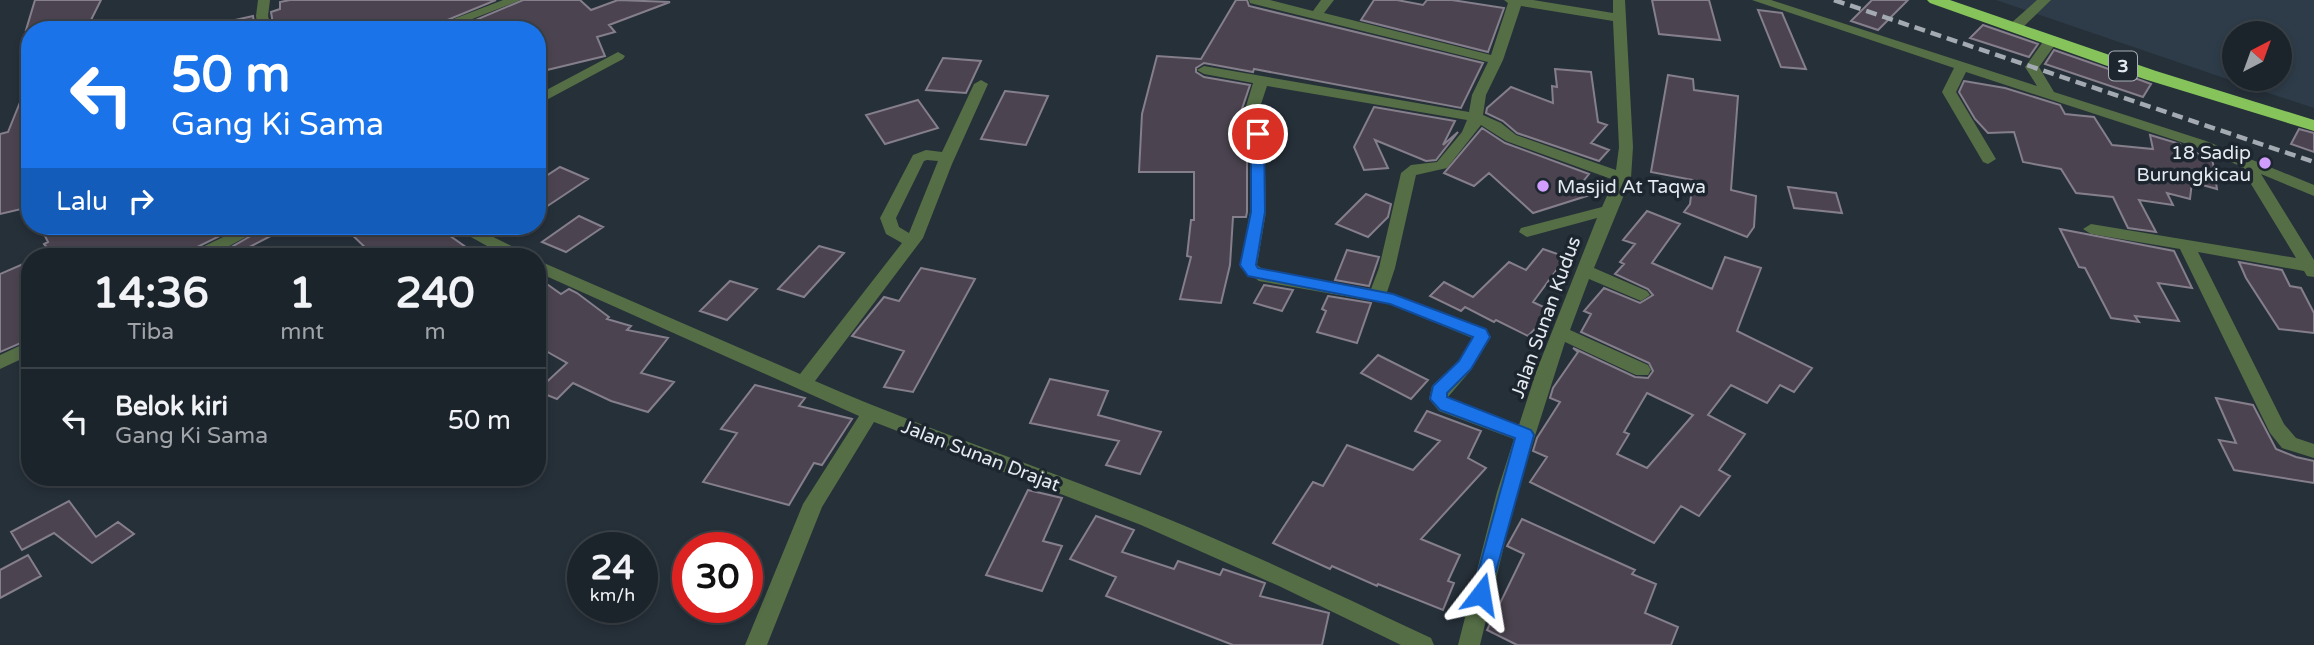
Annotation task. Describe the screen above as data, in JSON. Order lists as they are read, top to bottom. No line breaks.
{"streets":{"highway":["3"],"street":["Jalan Sunan Kudus","Jalan Sunan Drajat"]},"places":["18 Sadip Burungkicau","Masjid At Taqwa"],"north":"top right","page":{"turn":["50 m","Gang Ki Sama"],"then":"Lalu","eta":["14:36","Tiba","1","mnt","240","m"],"list":[{"name":"Belok kiri","note":"Gang Ki Sama","value":"50 m"}],"speed":"24 km/h","limit":"30"}}
